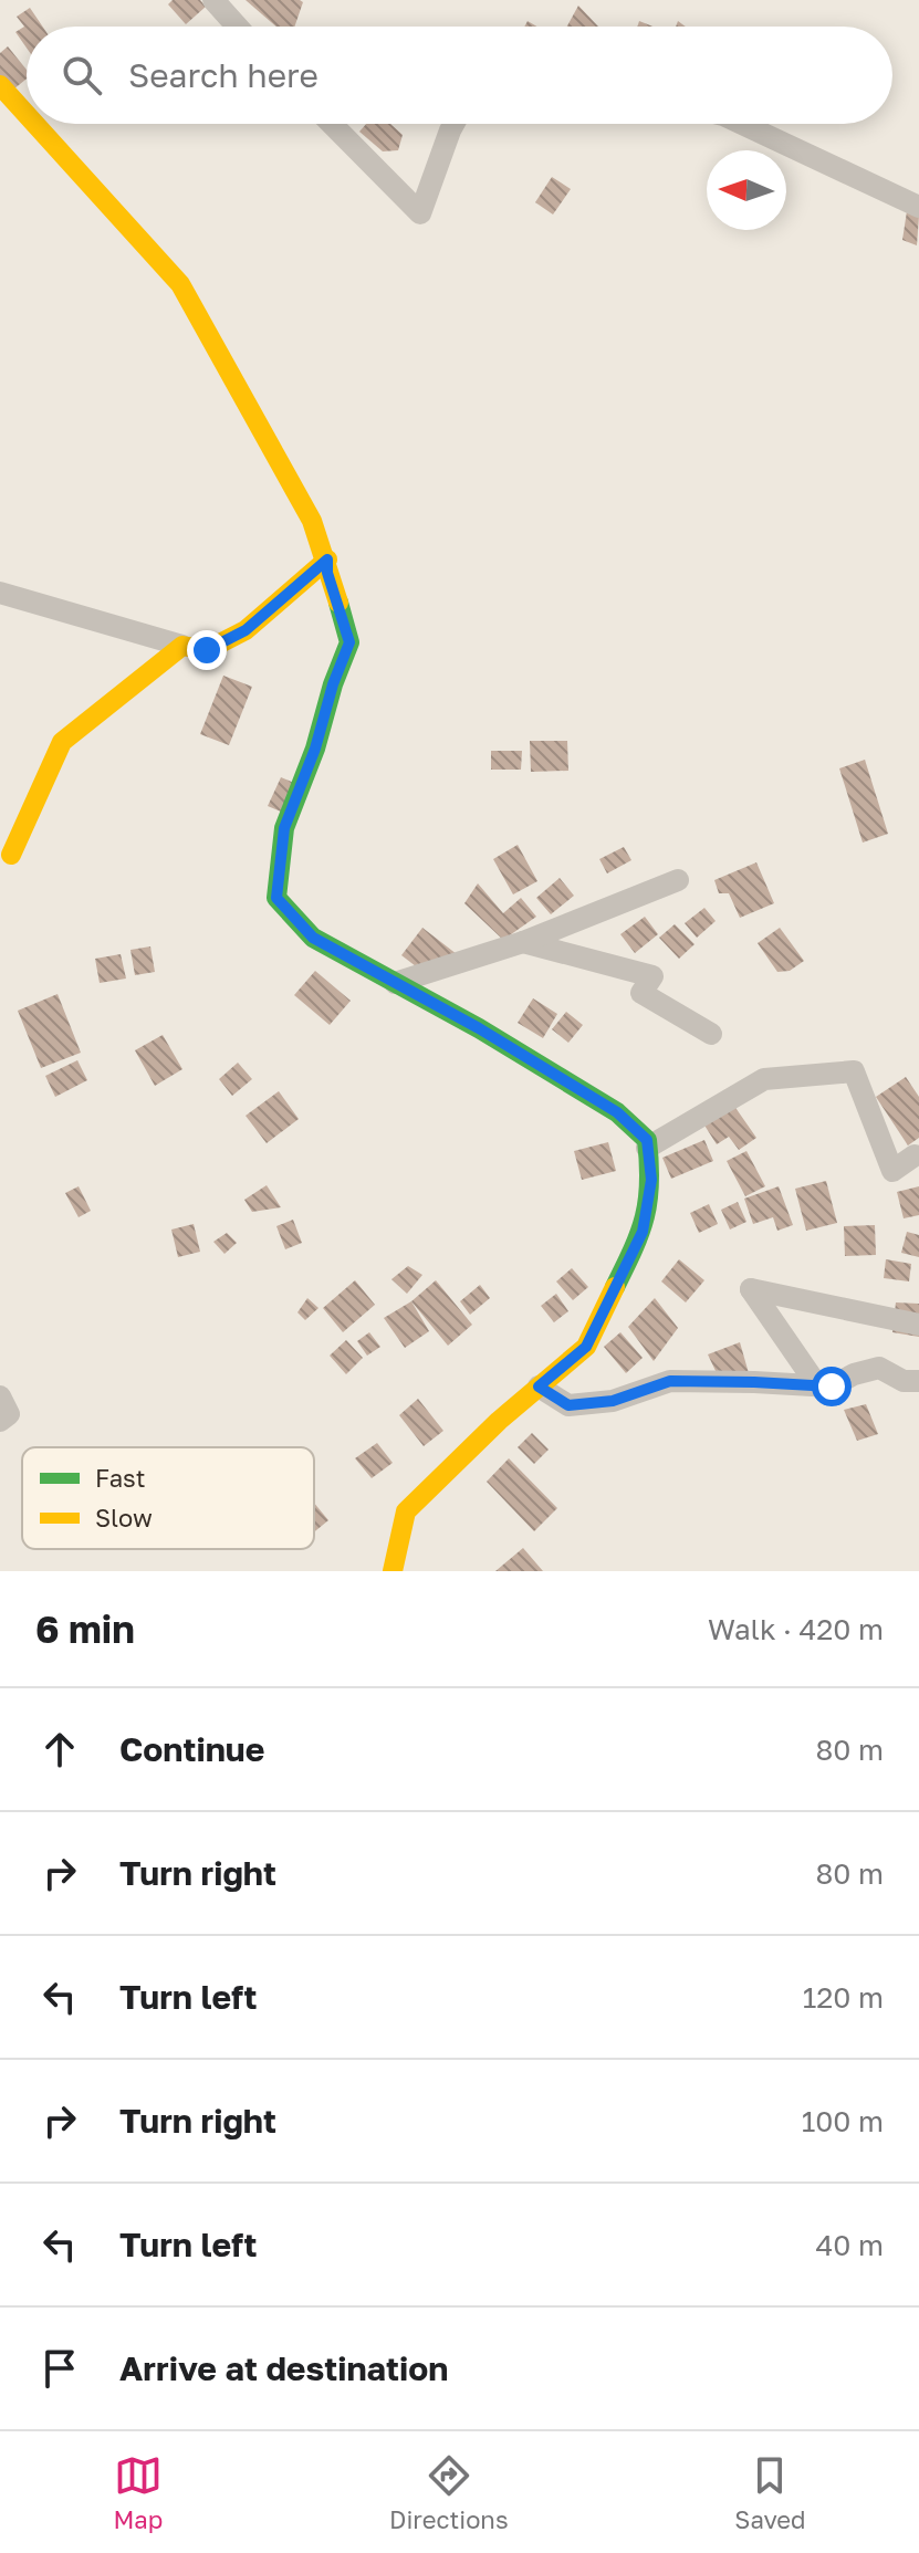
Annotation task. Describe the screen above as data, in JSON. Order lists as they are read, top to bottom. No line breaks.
{"legend":["Fast","Slow"],"north":"left","page":{"search":"Search here","heading":["6 min","Walk · 420 m"],"list":[["Continue","80 m"],["Turn right","80 m"],["Turn left","120 m"],["Turn right","100 m"],["Turn left","40 m"],"Arrive at destination"],"nav":["Map","Directions","Saved"]}}
